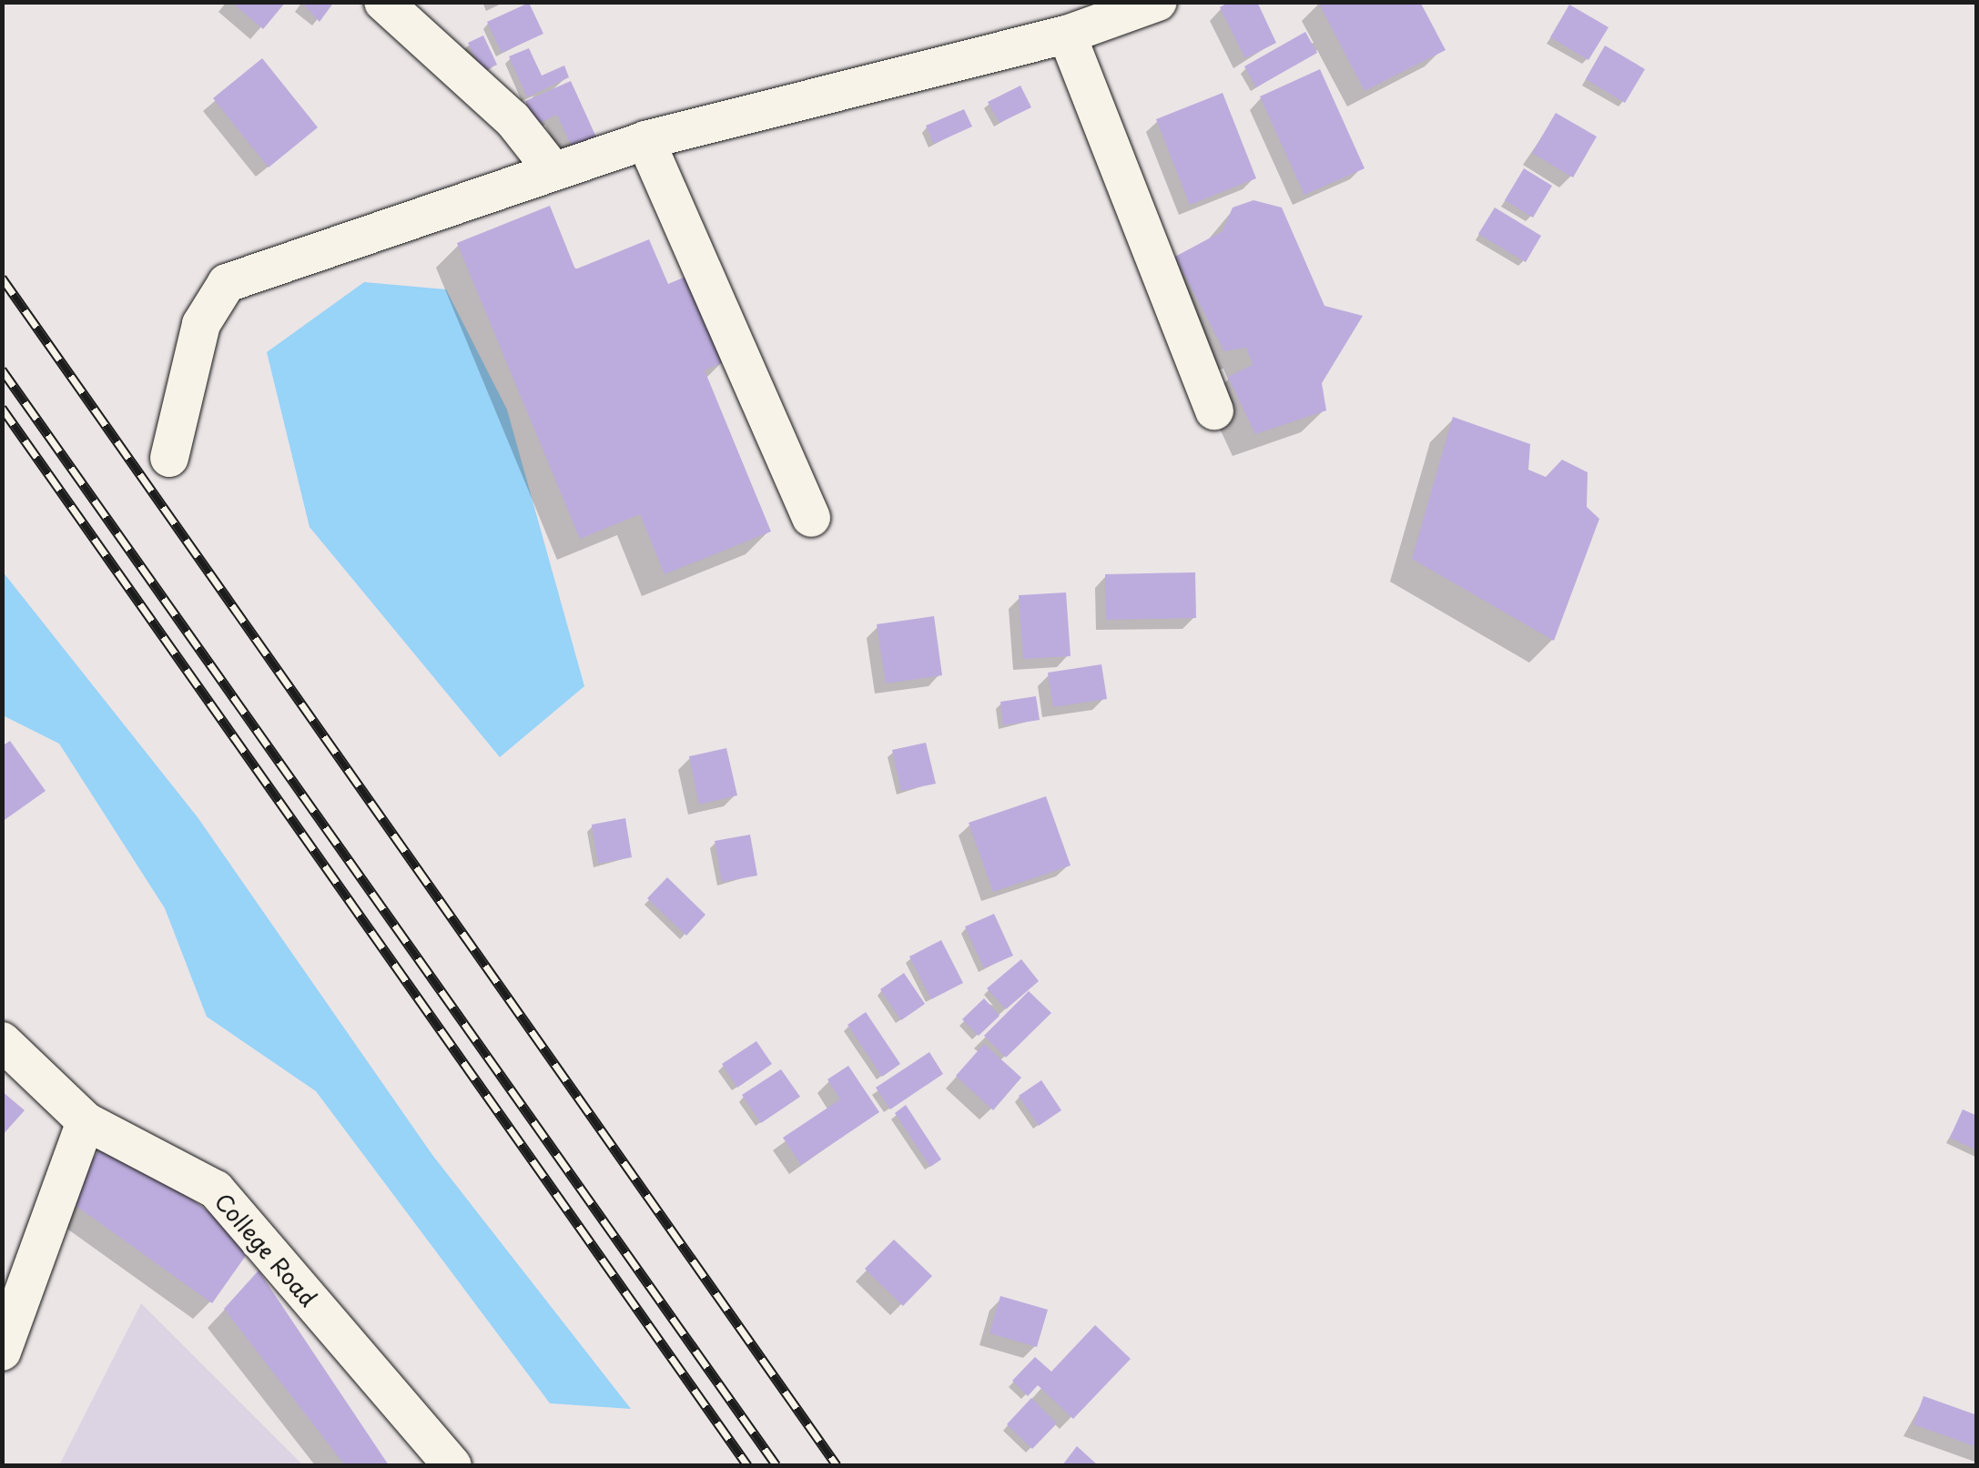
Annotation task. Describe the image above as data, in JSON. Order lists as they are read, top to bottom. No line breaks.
{"streets":{"street":["College Road"]}}
